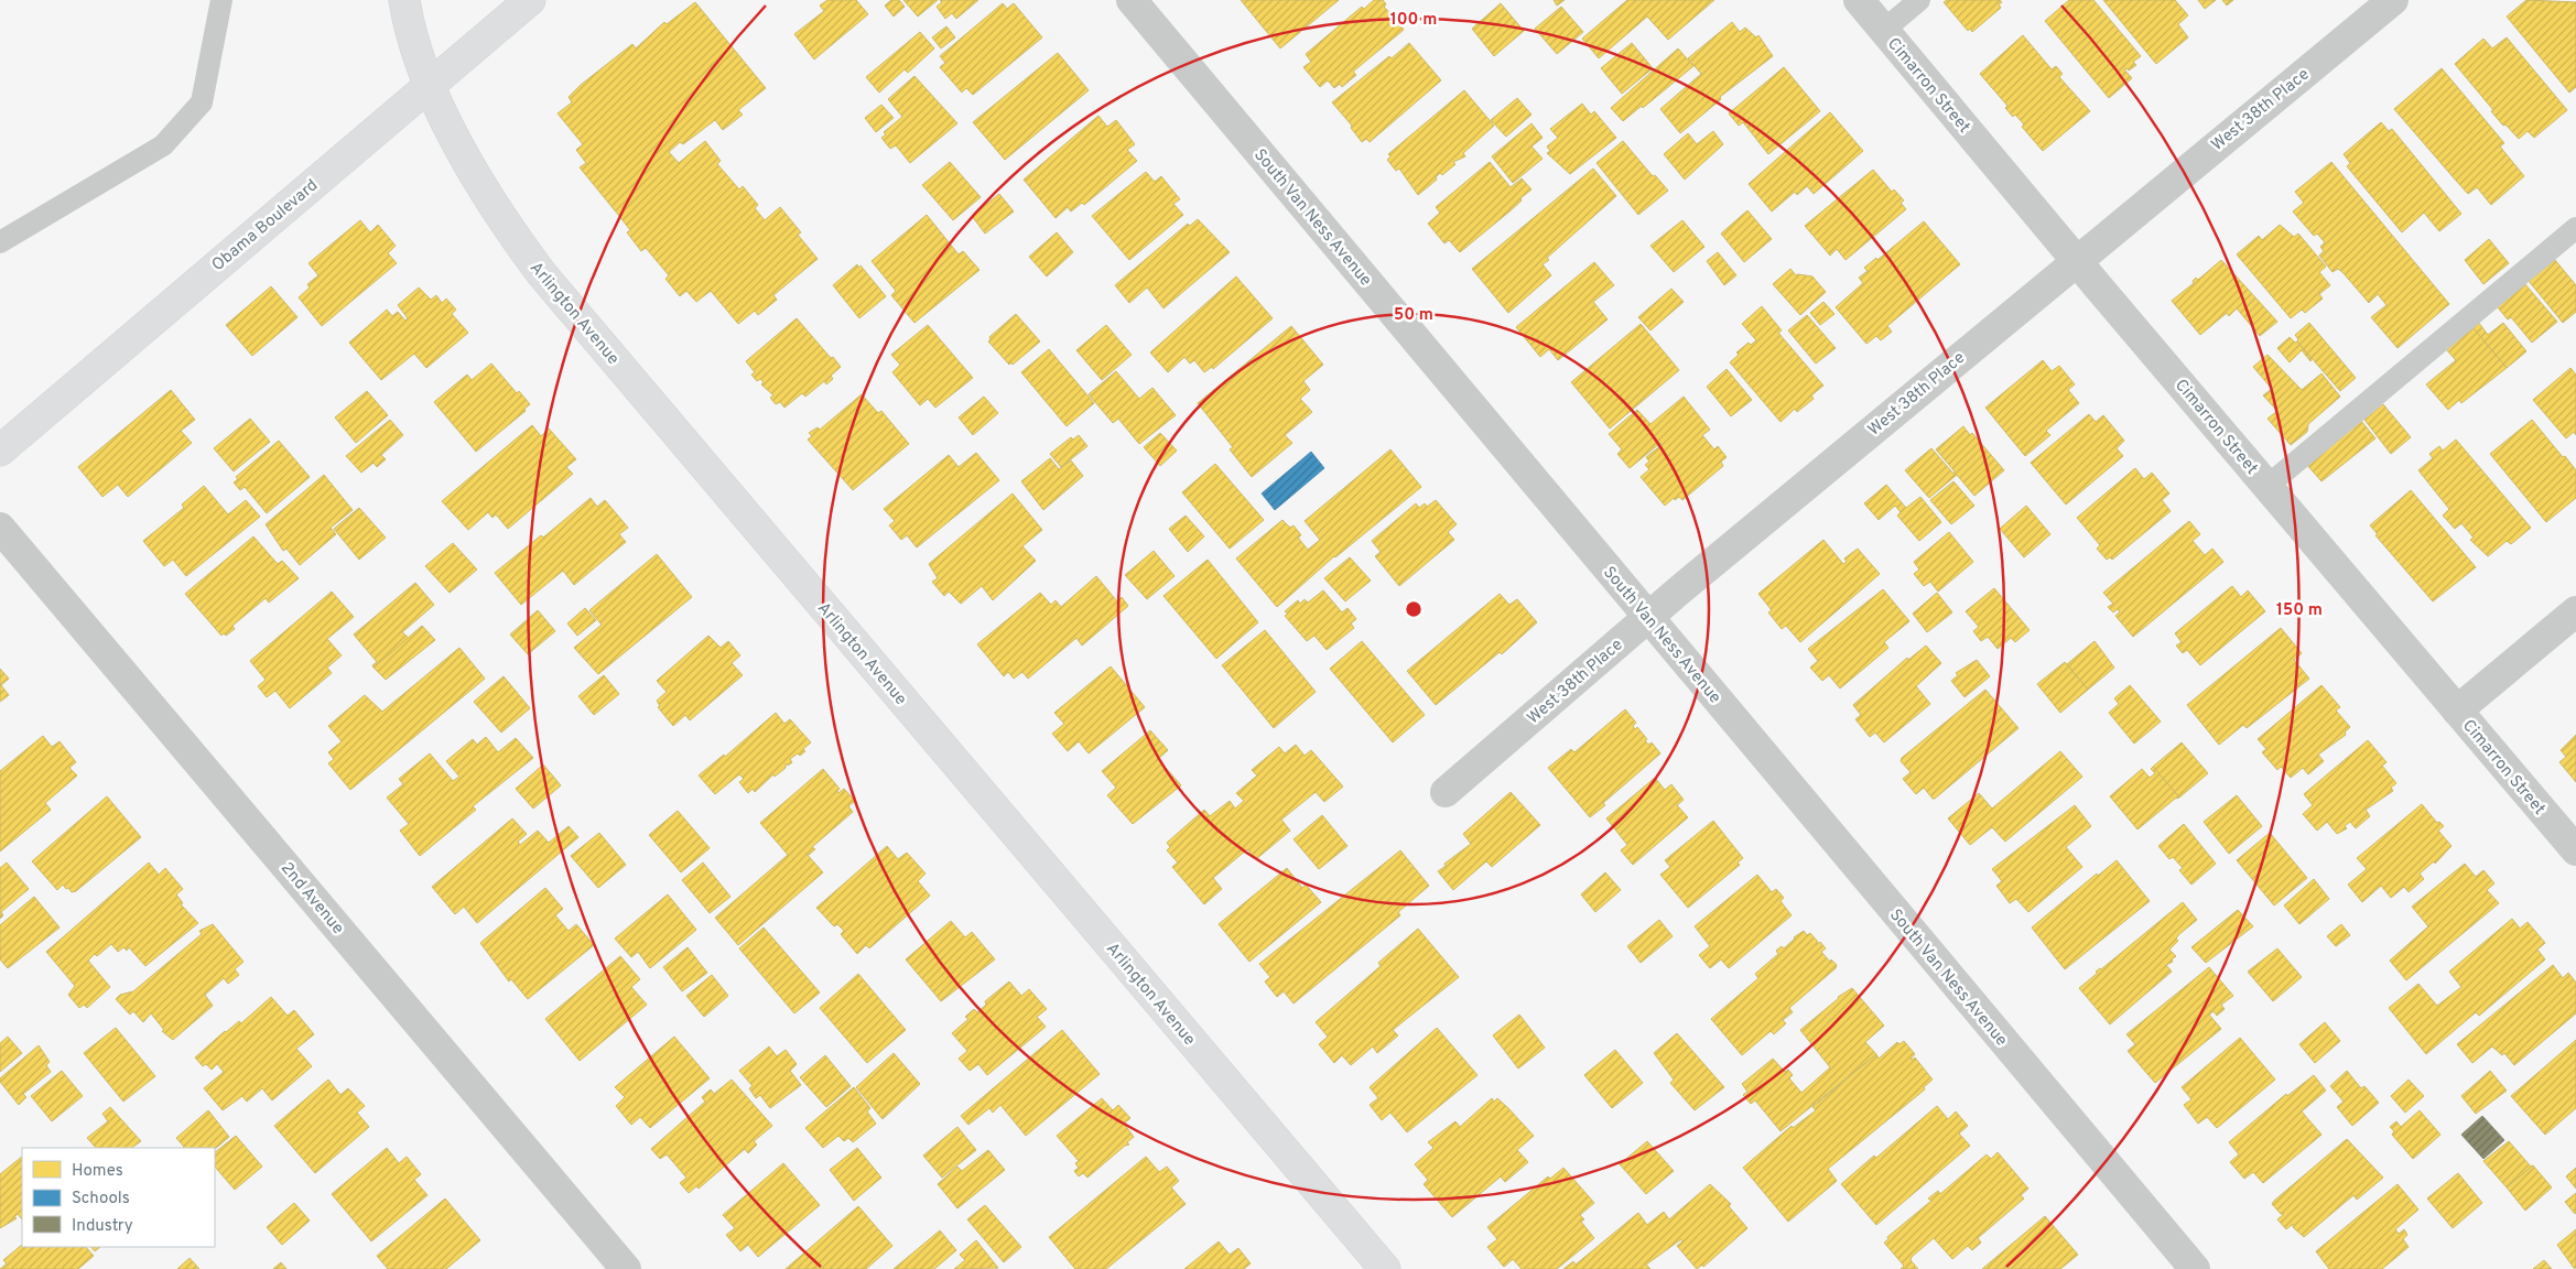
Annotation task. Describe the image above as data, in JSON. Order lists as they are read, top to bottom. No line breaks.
{"streets":{"main road":["Obama Boulevard","Arlington Avenue"],"street":["Cimarron Street","West 38th Place","South Van Ness Avenue","2nd Avenue"]},"crossings":[["Cimarron Street","West 38th Place"],["West 38th Place","South Van Ness Avenue"],["Obama Boulevard","Arlington Avenue"]],"legend":["Homes","Schools","Industry"],"rings":["100 m","50 m","150 m"]}
